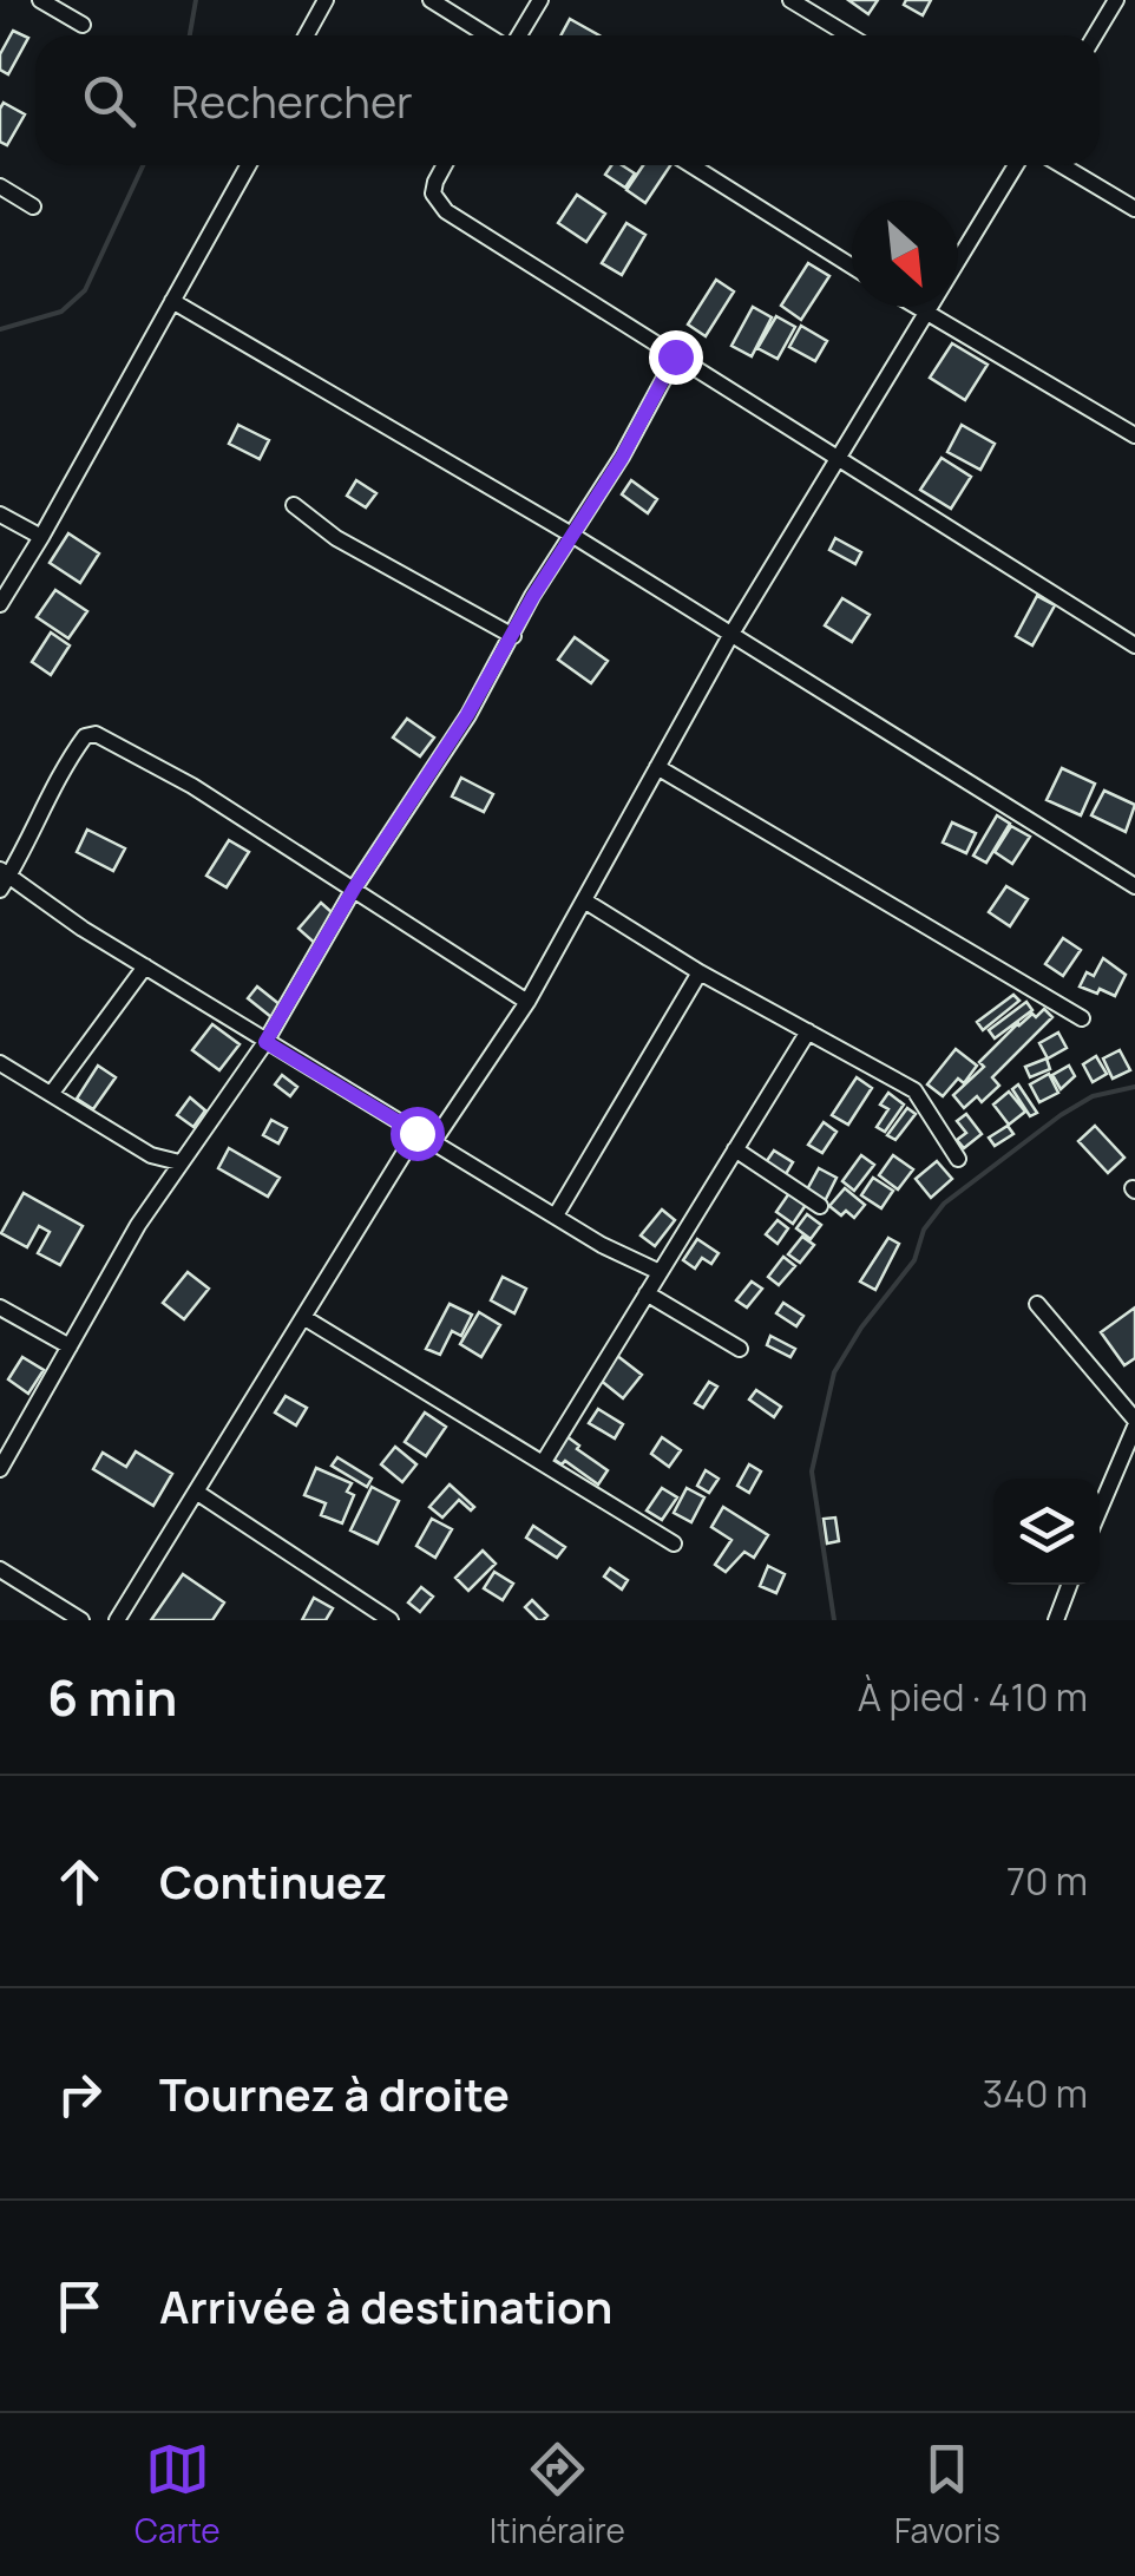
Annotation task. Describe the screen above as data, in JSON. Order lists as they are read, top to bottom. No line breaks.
{"north":"bottom right","page":{"search":"Rechercher","heading":["6 min","À pied · 410 m"],"list":[["Continuez","70 m"],["Tournez à droite","340 m"],"Arrivée à destination"],"nav":["Carte","Itinéraire","Favoris"]}}
